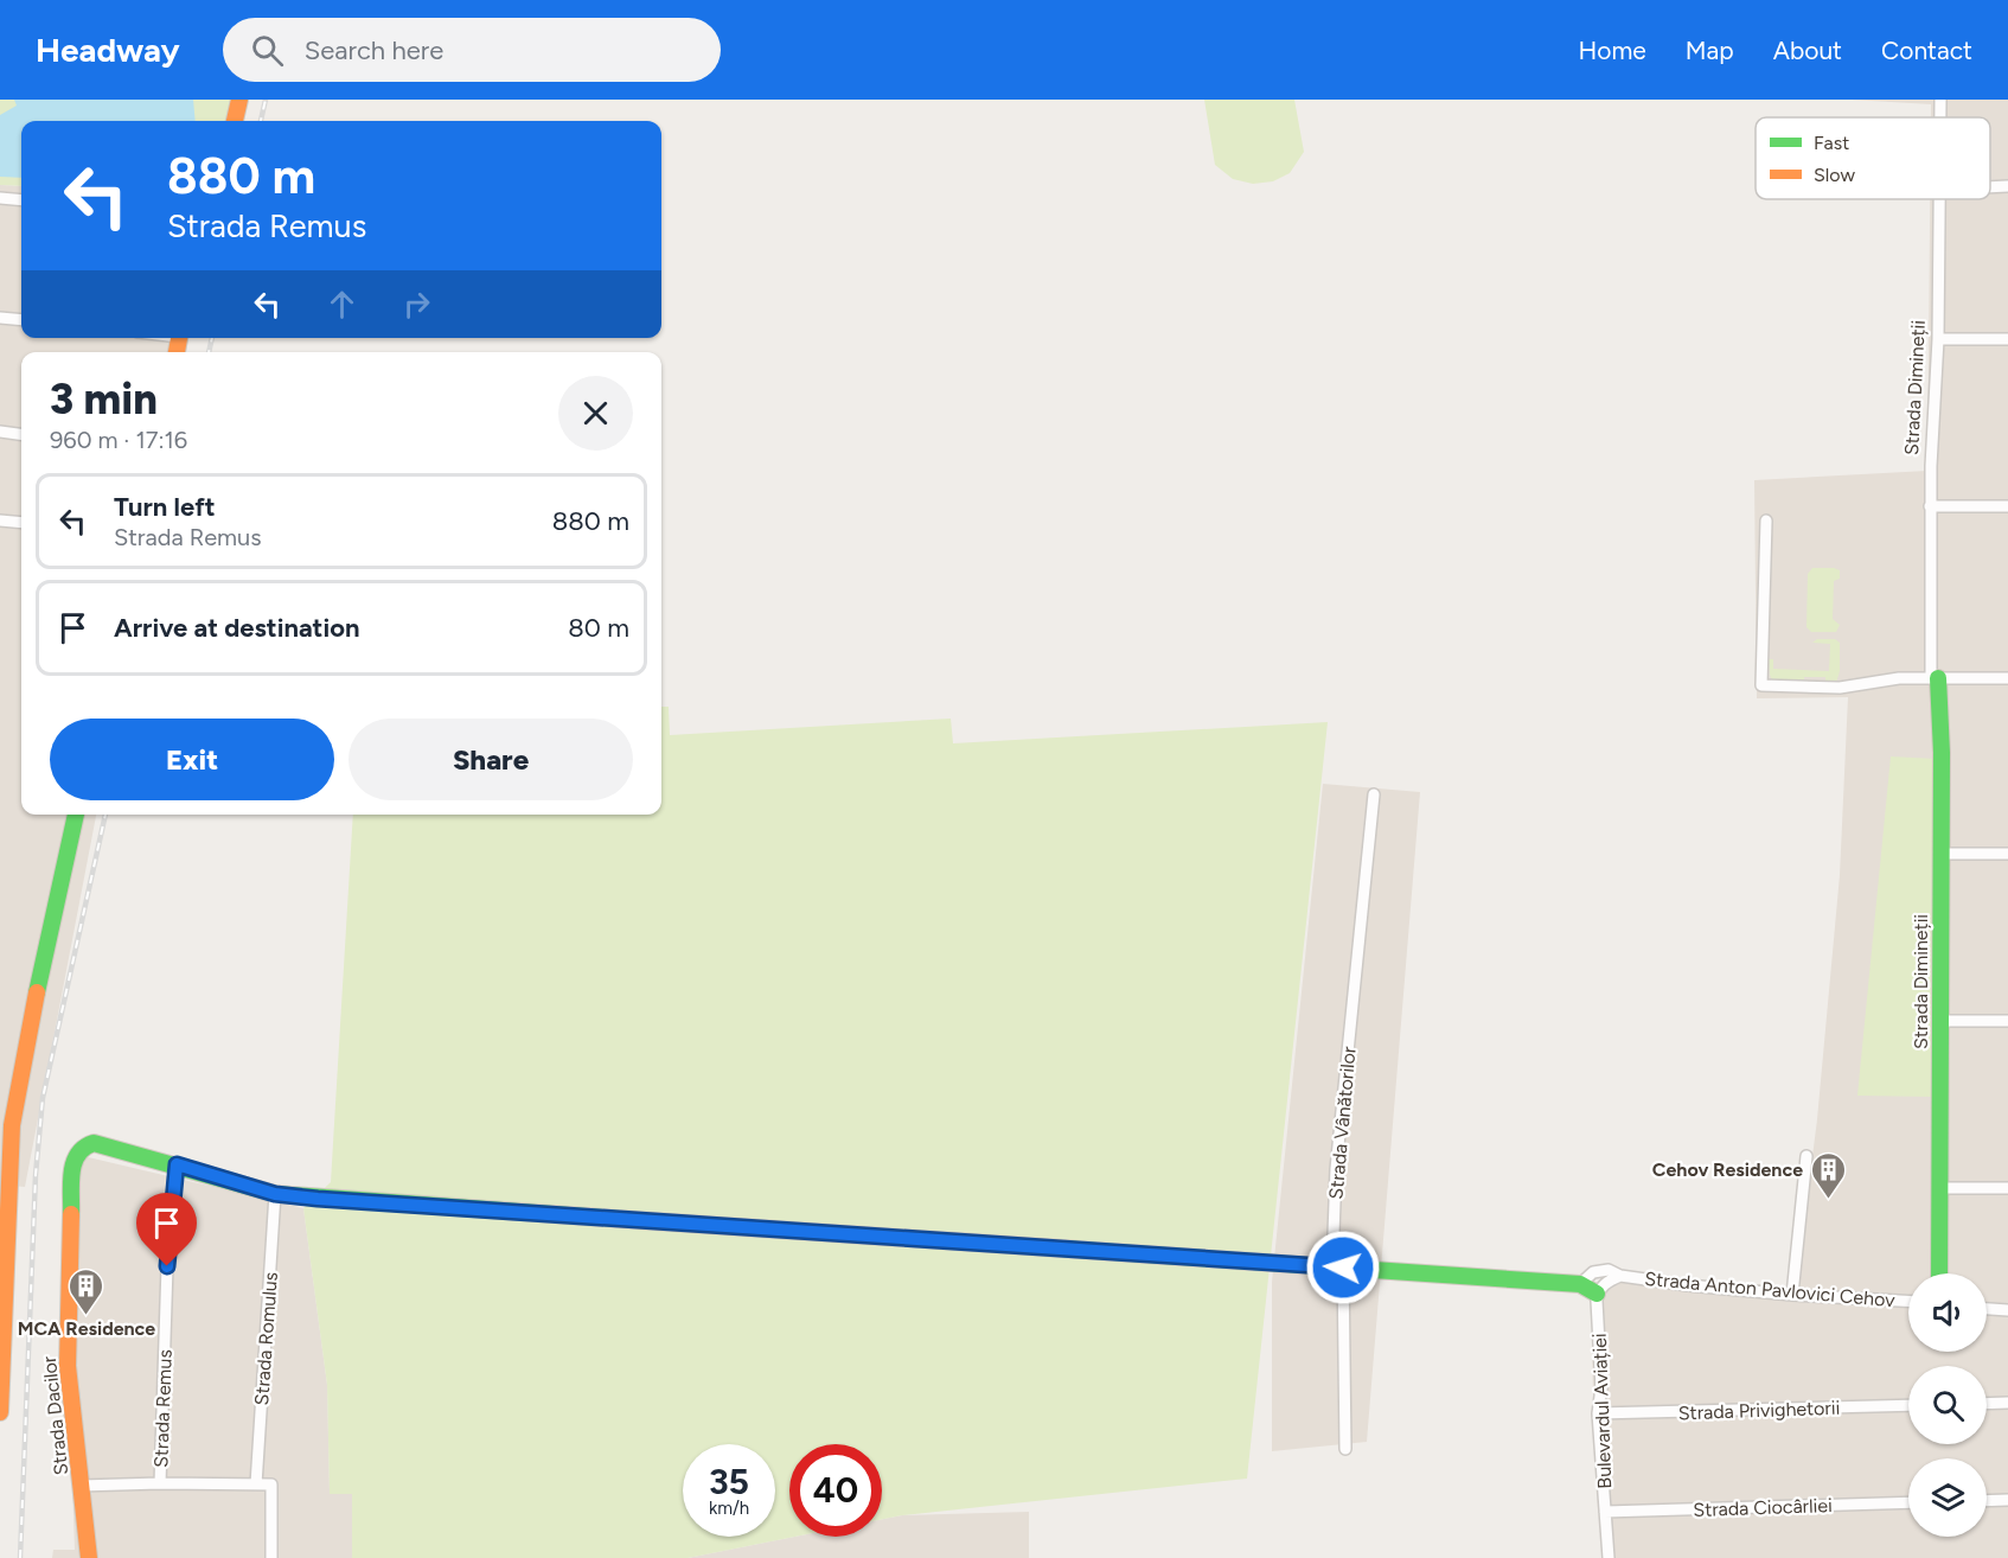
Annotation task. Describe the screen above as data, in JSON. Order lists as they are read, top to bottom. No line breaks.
{"streets":{"street":["Strada Dimineții","Strada Vânătorilor","Strada Anton Pavlovici Cehov","Strada Romulus","Strada Remus","Strada Privighetorii","Bulevardul Aviației","Strada Dacilor","Strada Ciocârliei"]},"crossings":[["Strada Remus","Strada Dacilor"],["Strada Privighetorii","Bulevardul Aviației"],["Bulevardul Aviației","Strada Ciocârliei"]],"places":{"building":["Cehov Residence","MCA Residence"]},"legend":["Fast","Slow"],"page":{"header":"Headway","search":"Search here","nav":["Home","Map","About","Contact"],"turn":["880 m","Strada Remus"],"heading":["3 min","960 m · 17:16"],"list":[{"name":"Turn left","note":"Strada Remus","value":"880 m"},{"name":"Arrive at destination","value":"80 m"}],"buttons":["Exit","Share"],"speed":"35 km/h","limit":"40"}}
